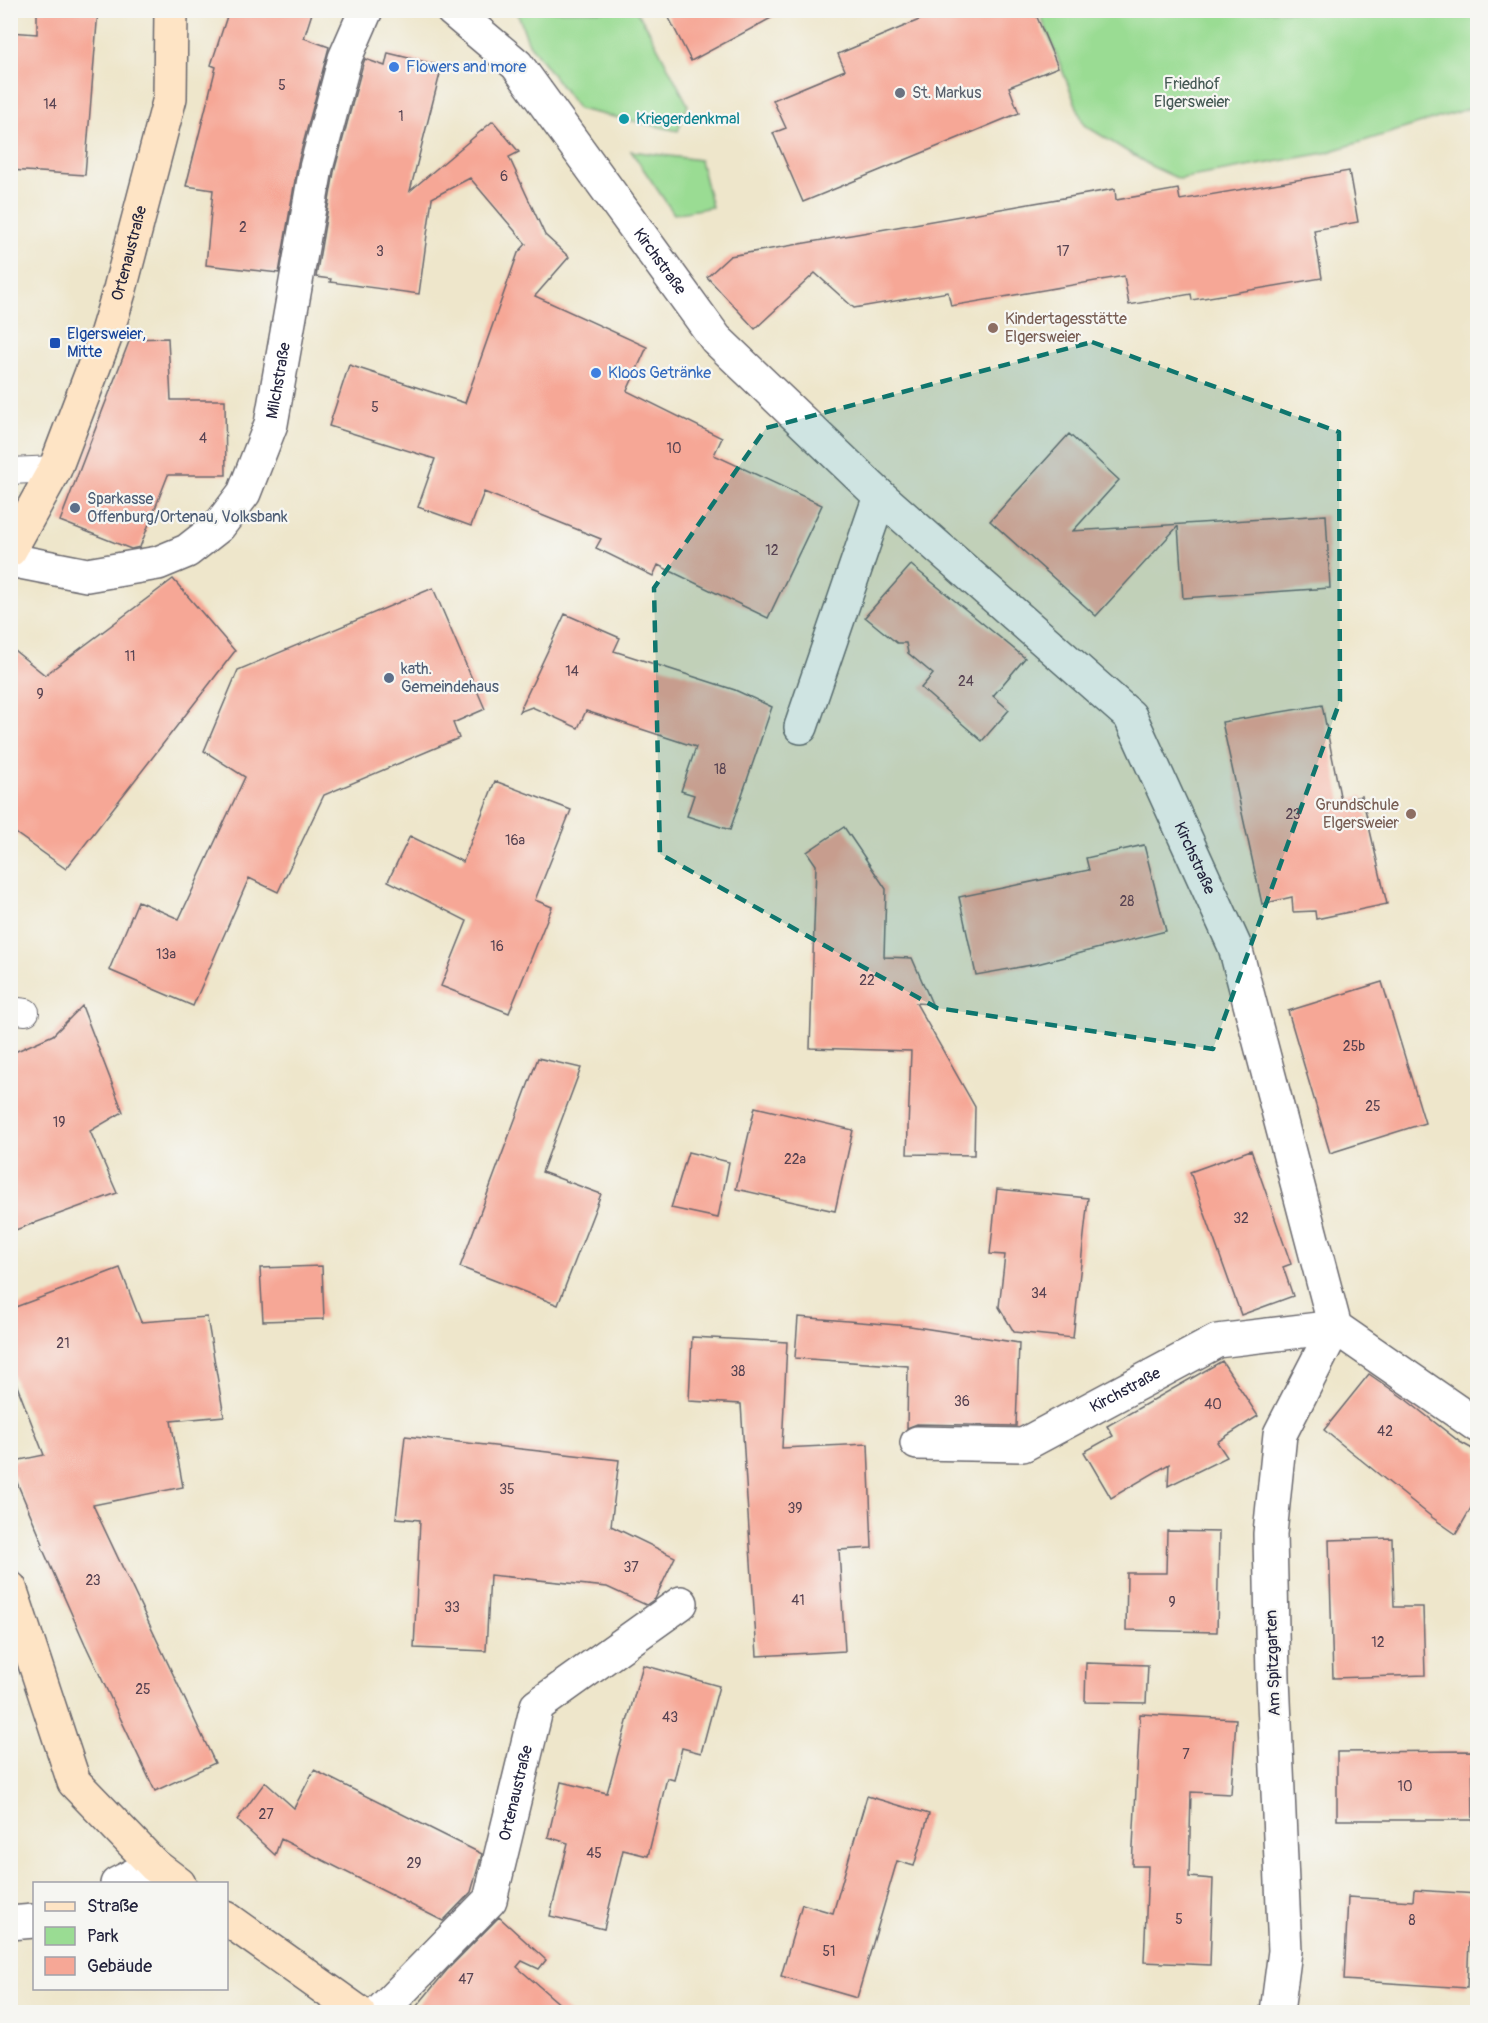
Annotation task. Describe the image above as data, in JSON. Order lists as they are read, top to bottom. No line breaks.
{"streets":{"street":["Ortenaustraße","Kirchstraße","Milchstraße","Am Spitzgarten"]},"crossings":[["Kirchstraße","Am Spitzgarten"]],"parks":["Friedhof Elgersweier"],"places":{"other":["Flowers and more","St. Markus","Kriegerdenkmal","Kindertagesstätte Elgersweier","Kloos Getränke","Sparkasse Offenburg/Ortenau, Volksbank","kath. Gemeindehaus","Grundschule Elgersweier"],"transit":["Elgersweier, Mitte"]},"house_numbers":["5","14","1","6","2","3","17","5","4","10","12","11","14","24","9","18","23","16a","28","16","13a","22","25b","25","19","22a","32","34","21","38","36","40","42","35","39","37","23","41","9","33","12","25","43","7","10","27","45","29","5","8","51","47"],"legend":["Straße","Park","Gebäude"]}
